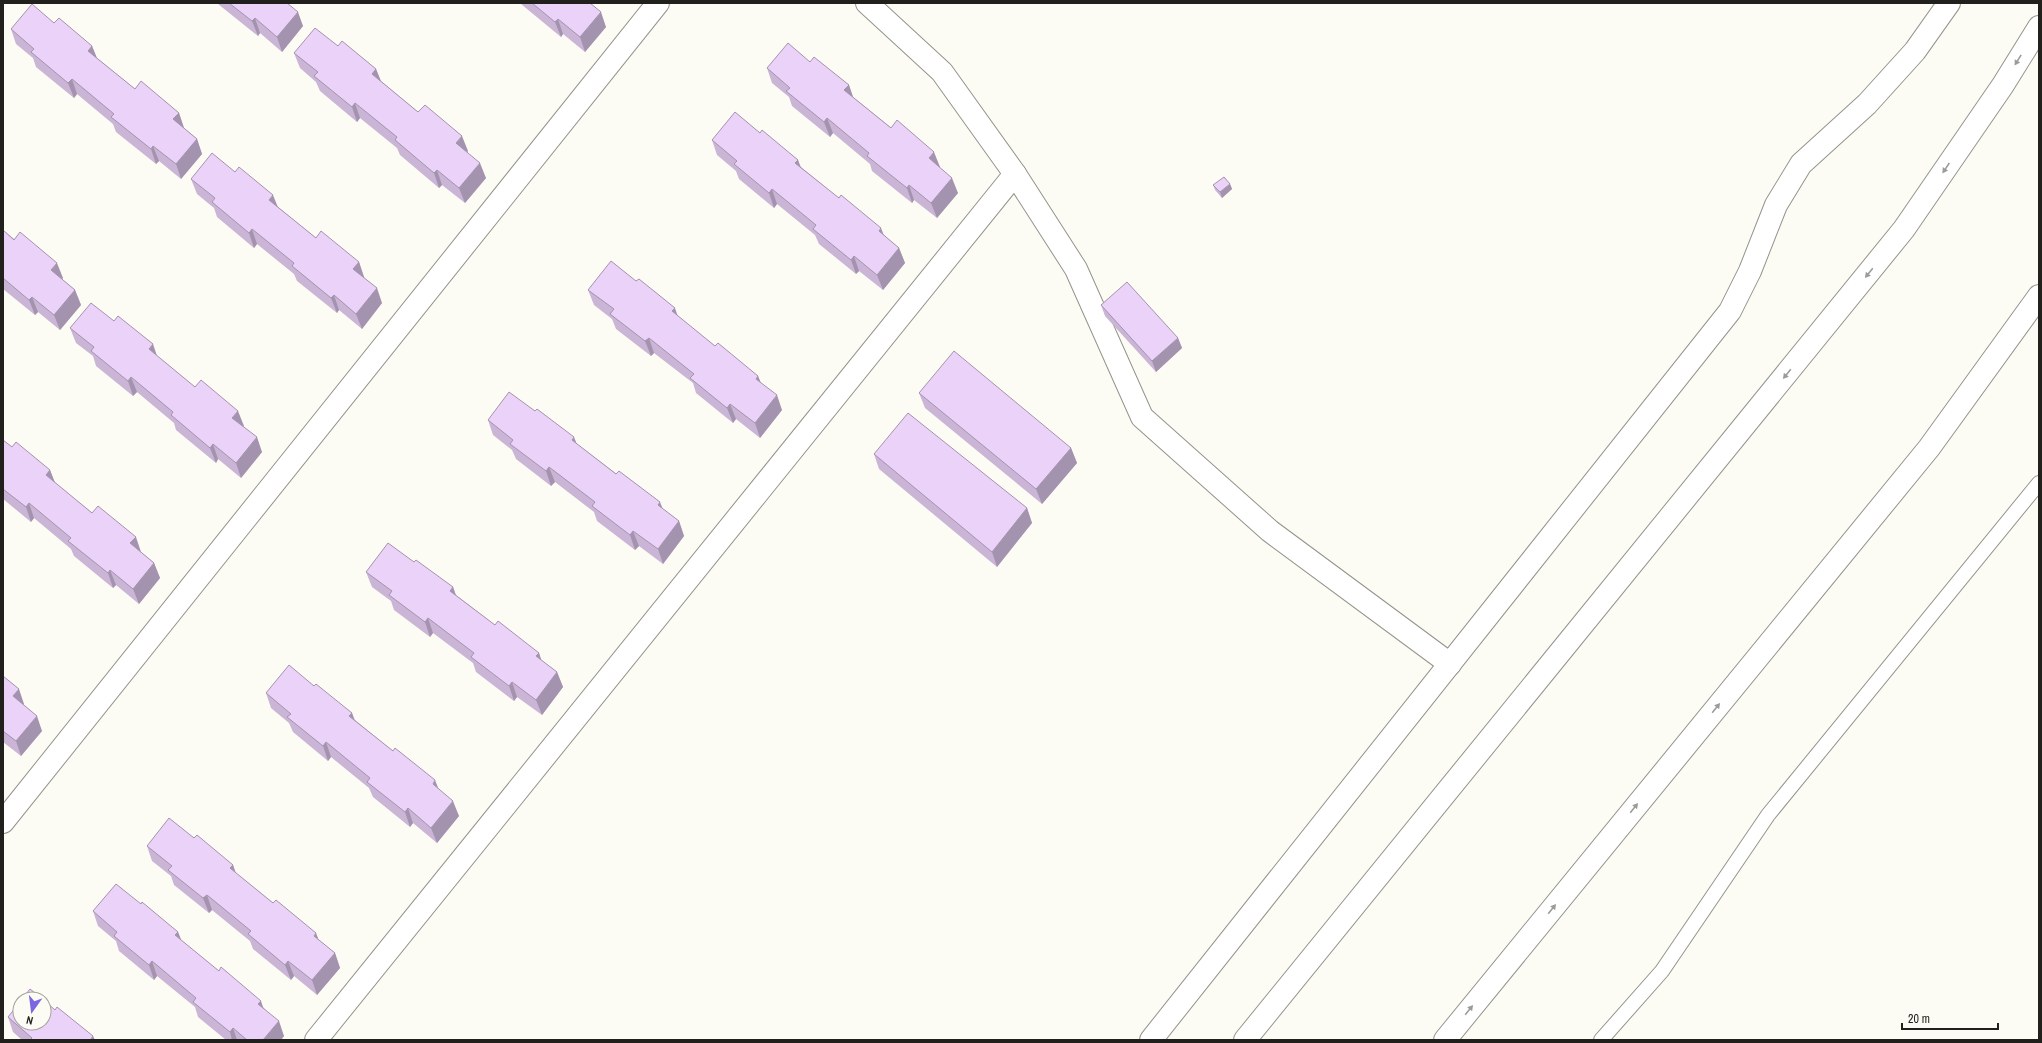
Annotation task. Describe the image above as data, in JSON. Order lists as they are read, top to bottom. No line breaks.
{"scale_bar":"20 m","north":"bottom"}
